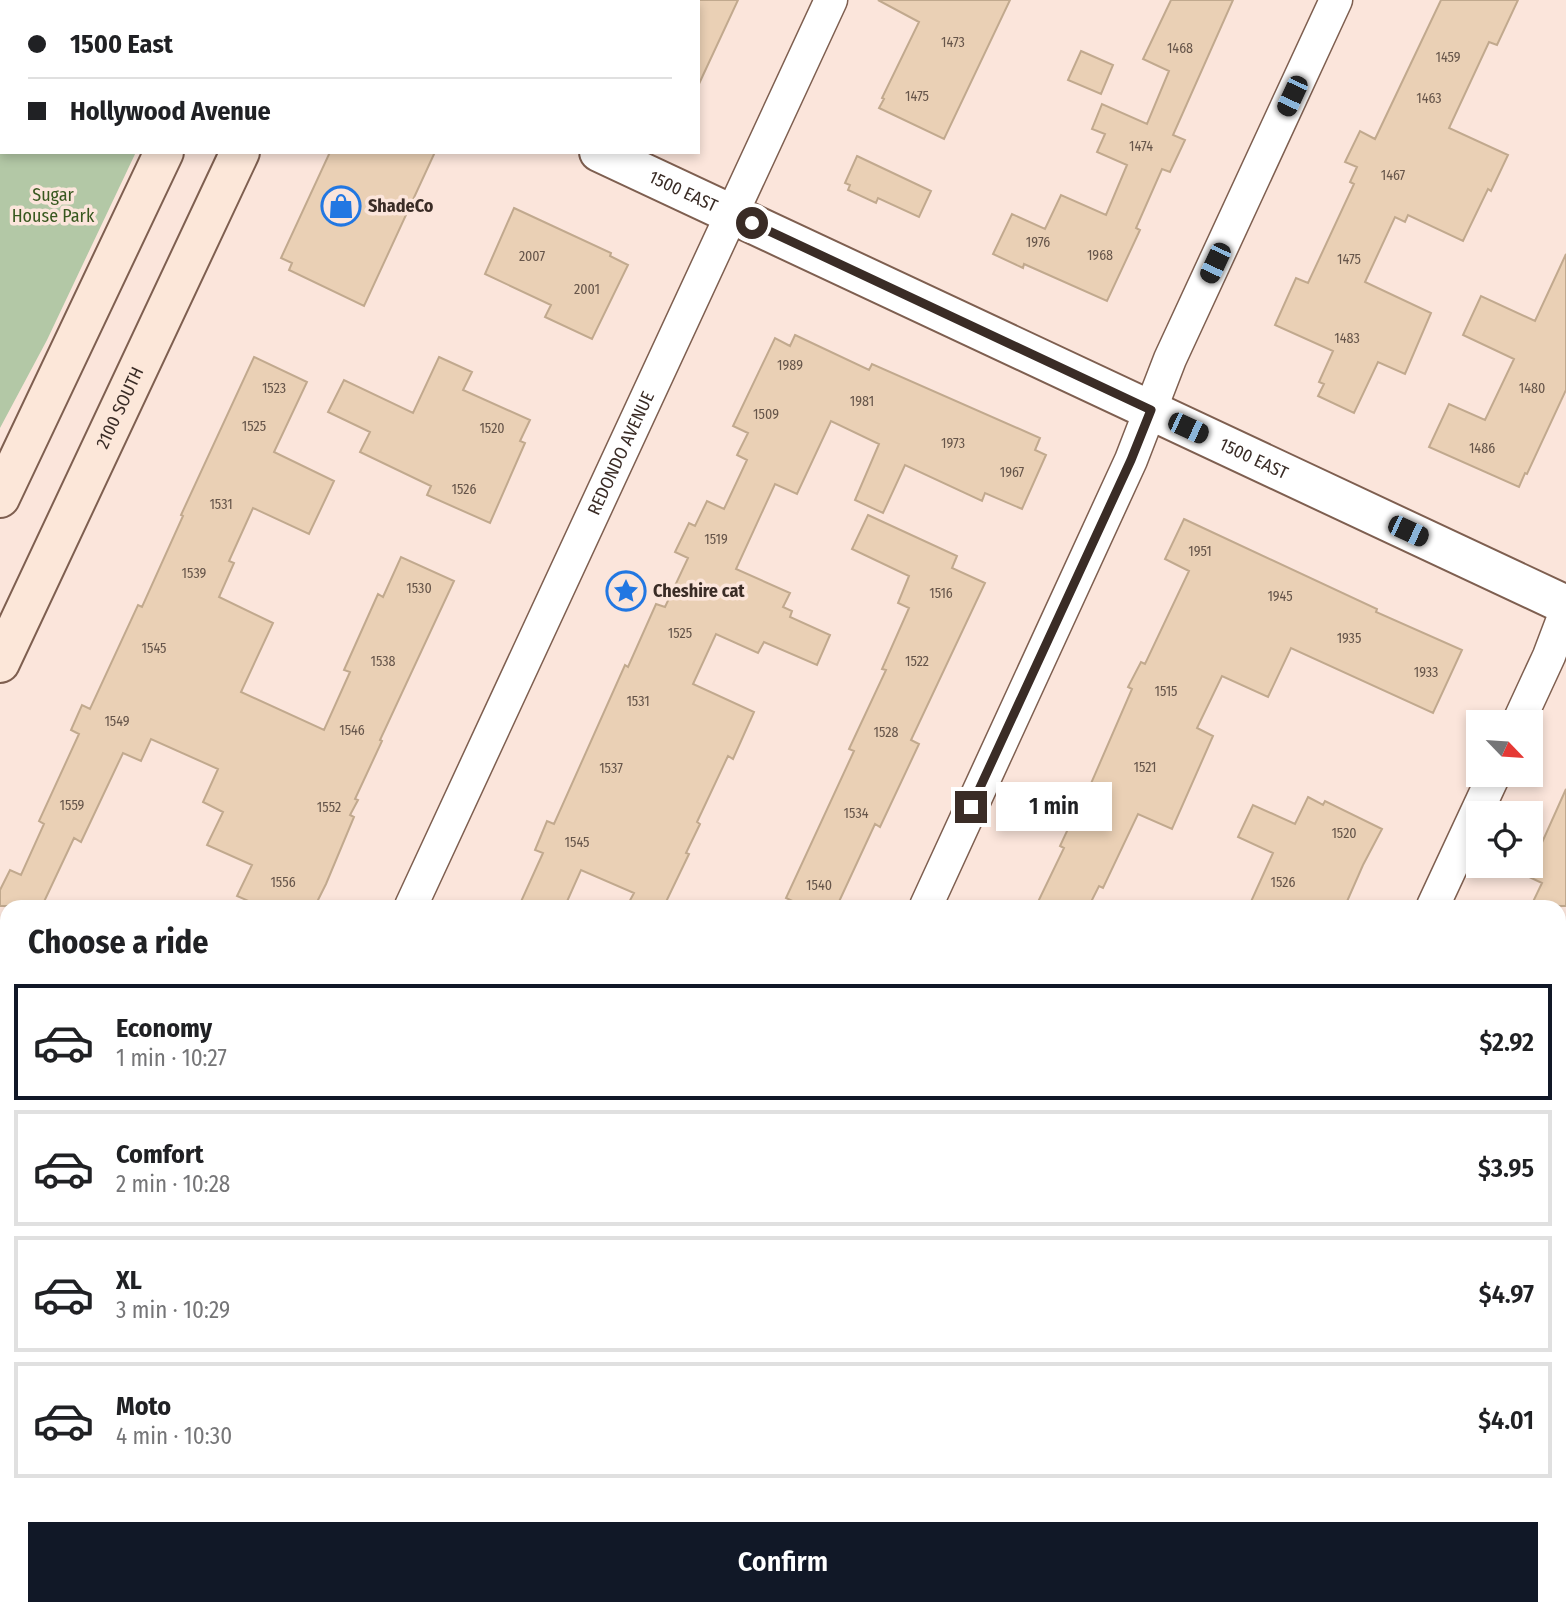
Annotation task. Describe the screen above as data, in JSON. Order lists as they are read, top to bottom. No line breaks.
{"streets":{"main road":["2100 SOUTH"],"street":["1500 EAST","REDONDO AVENUE"]},"crossings":[["1500 EAST","REDONDO AVENUE"]],"parks":["Sugar House Park"],"places":{"shop":["ShadeCo"],"place":["Cheshire cat"]},"house_numbers":["1473","1468","1459","1475","1463","1474","1467","1976","1968","2007","1475","2001","1483","1989","1523","1480","1981","1509","1525","1520","1973","1486","1967","1526","1531","1519","1951","1539","1530","1516","1945","1525","1935","1545","1538","1522","1933","1515","1531","1549","1546","1528","1521","1537","1559","1552","1534","1520","1545","1556","1526","1540"],"north":"bottom right","page":{"banner":["1500 East","Hollywood Avenue"],"bubble":"1 min","heading":"Choose a ride","list":[{"name":"Economy","note":"1 min · 10:27","value":"$2.92"},{"name":"Comfort","note":"2 min · 10:28","value":"$3.95"},{"name":"XL","note":"3 min · 10:29","value":"$4.97"},{"name":"Moto","note":"4 min · 10:30","value":"$4.01"}],"buttons":"Confirm"}}
